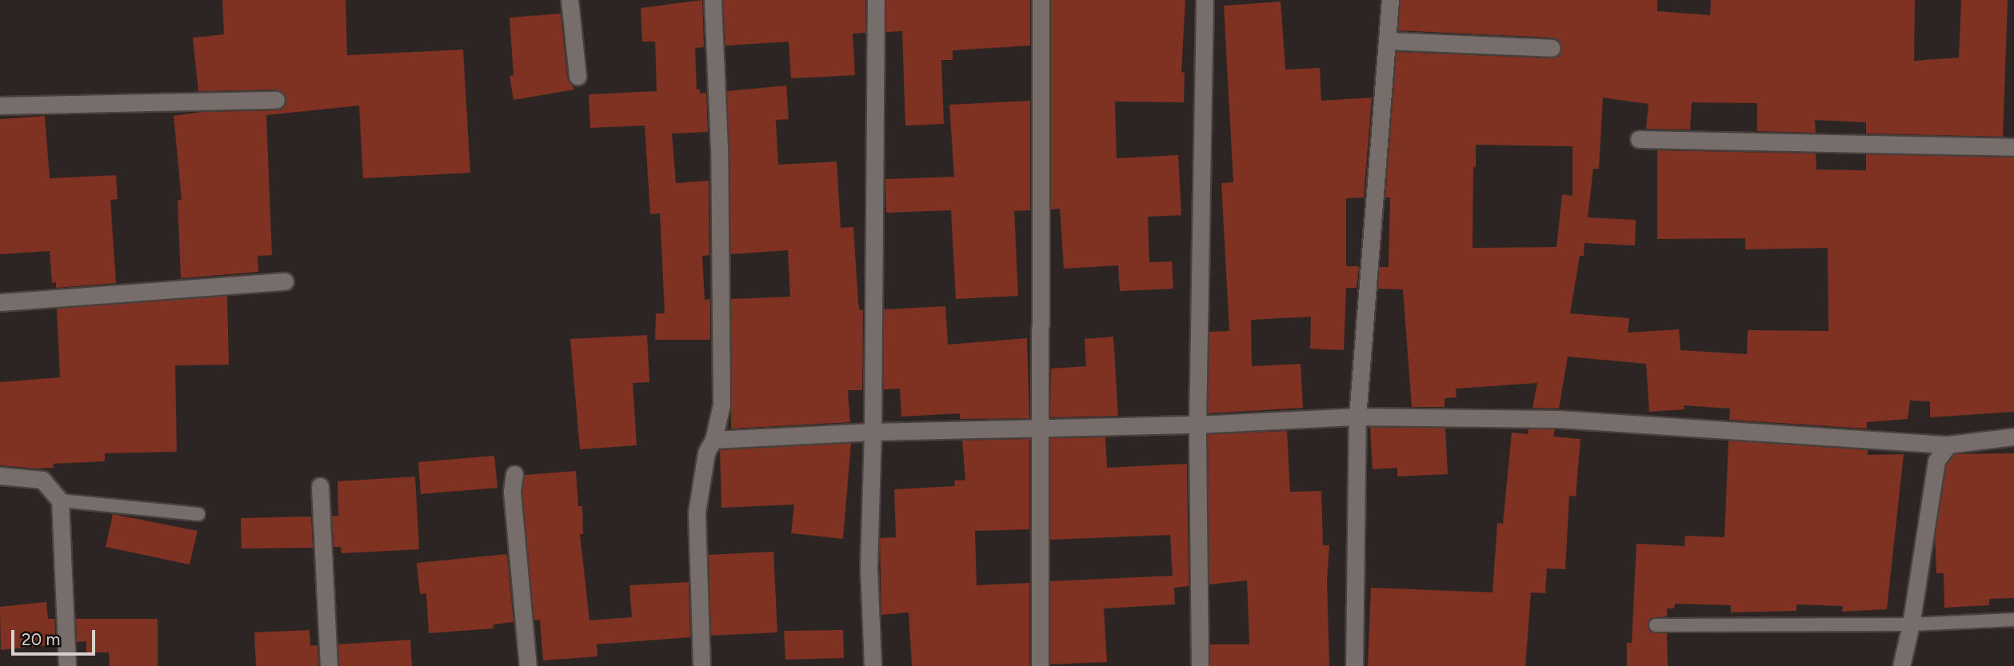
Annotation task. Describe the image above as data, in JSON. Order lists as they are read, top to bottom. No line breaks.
{"scale_bar":"20 m"}
